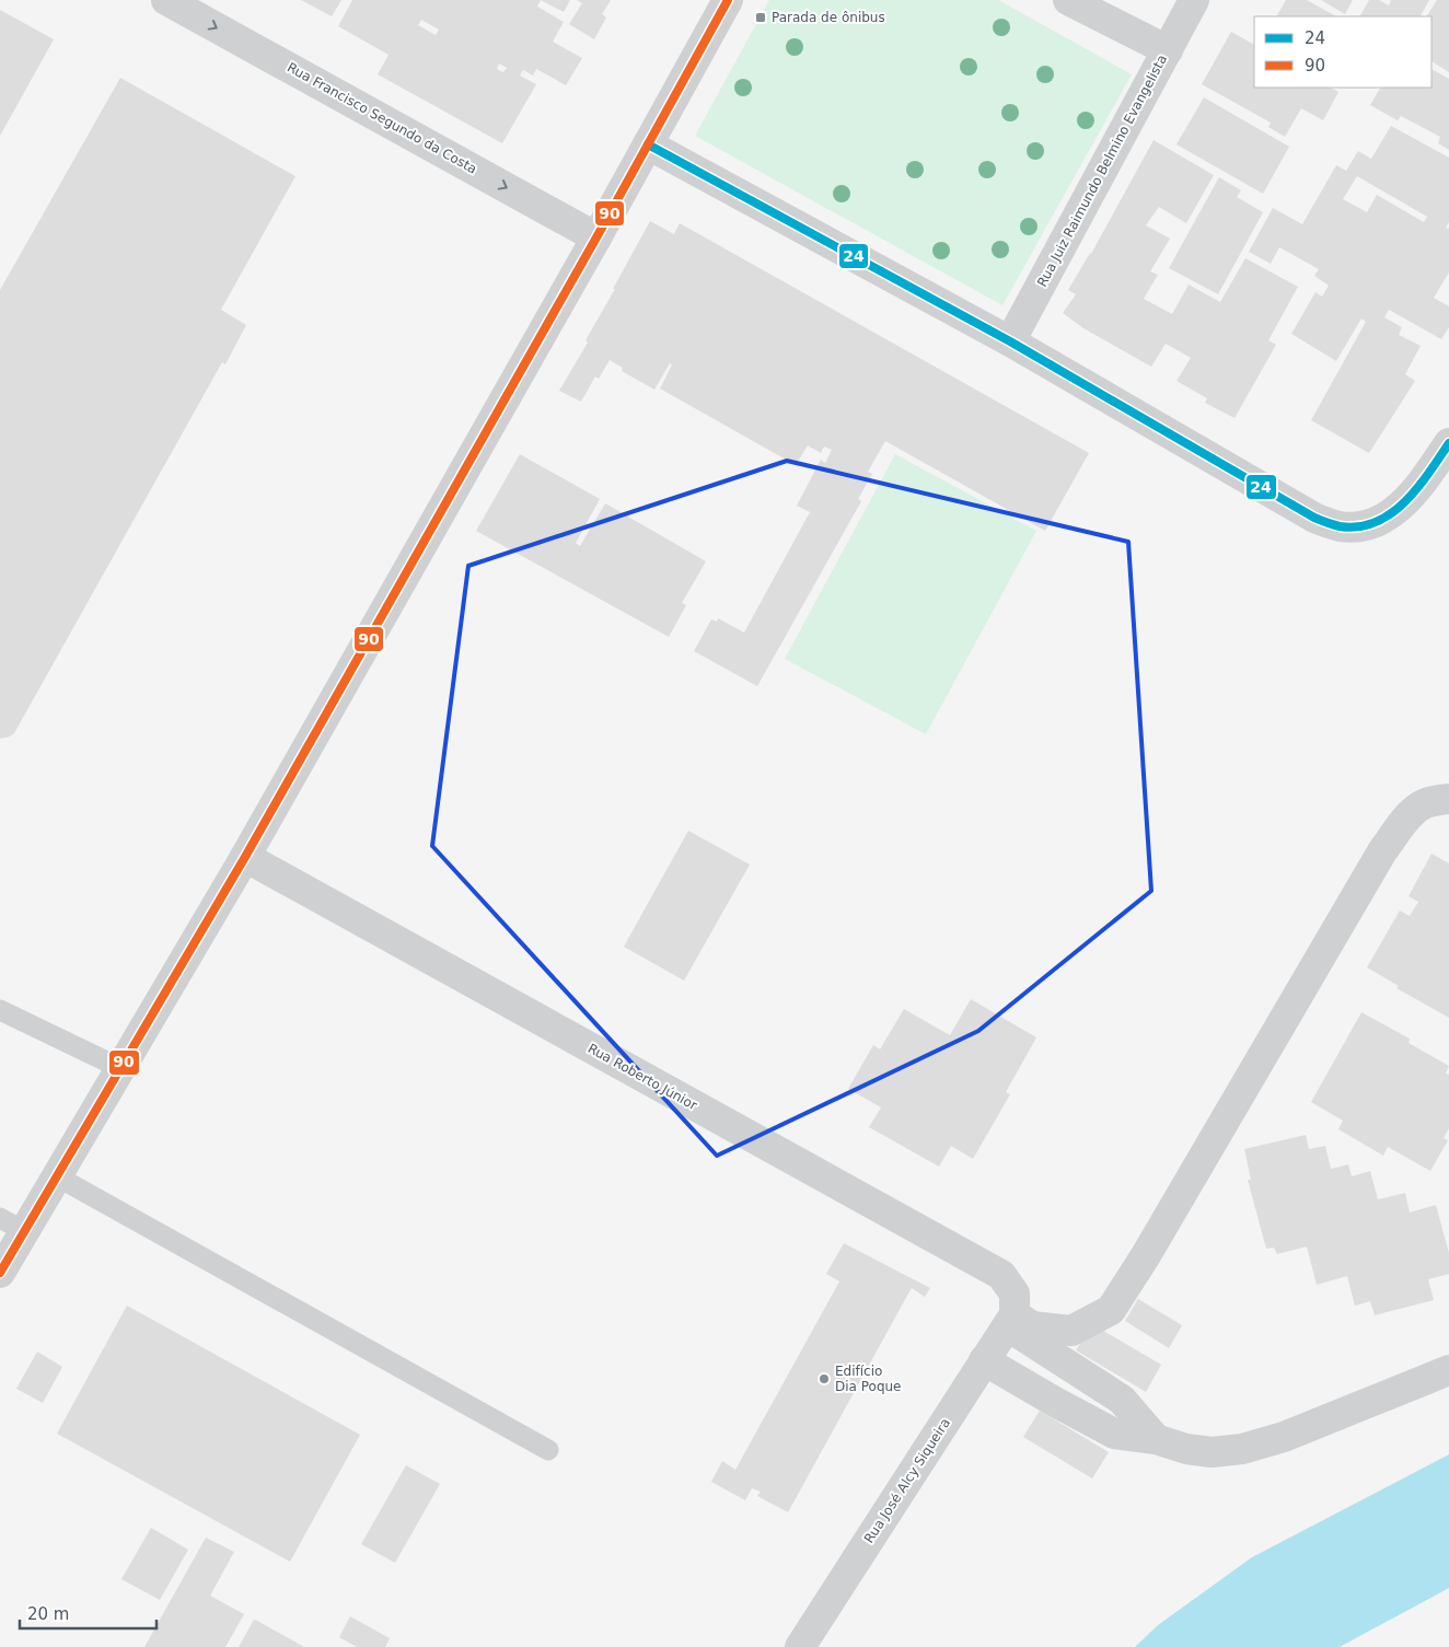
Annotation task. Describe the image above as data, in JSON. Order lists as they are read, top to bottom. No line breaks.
{"streets":{"street":["Rua Francisco Segundo da Costa","Rua Juiz Raimundo Belmino Evangelista","Rua Roberto Júnior","Rua José Alcy Siqueira"]},"crossings":[["Rua Roberto Júnior","Rua José Alcy Siqueira"]],"one_way":["Rua Francisco Segundo da Costa"],"places":{"transit":["Parada de ônibus"],"other":["Edifício Dia Poque"]},"lines":["transit line 90","transit line 24"],"legend":["24","90"],"scale_bar":"20 m"}
